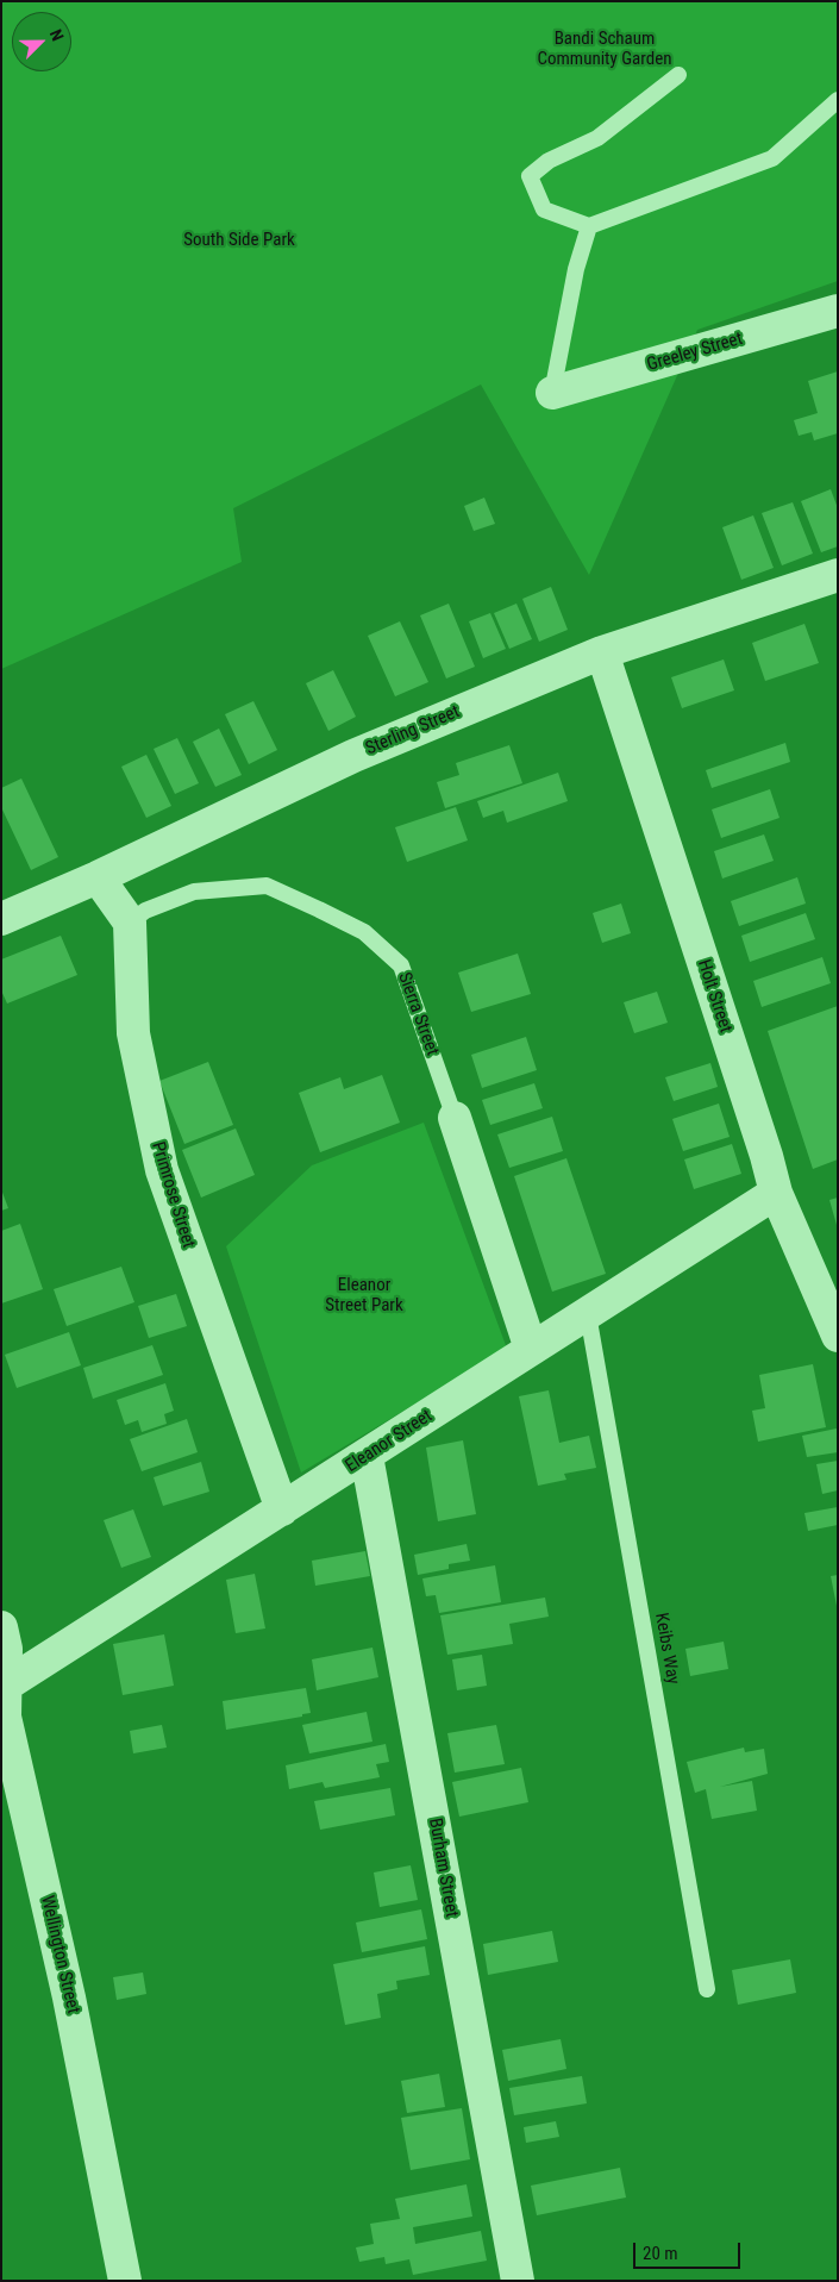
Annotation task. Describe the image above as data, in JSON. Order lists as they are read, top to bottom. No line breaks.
{"streets":{"street":["Greeley Street","Sterling Street","Holt Street","Sierra Street","Primrose Street","Eleanor Street","Burham Street","Wellington Street"],"lane":["Keibs Way"]},"crossings":[["Sterling Street","Holt Street"],["Holt Street","Eleanor Street"],["Sierra Street","Primrose Street"],["Sierra Street","Eleanor Street"],["Primrose Street","Eleanor Street"],["Eleanor Street","Keibs Way"],["Eleanor Street","Burham Street"],["Eleanor Street","Wellington Street"]],"parks":["Bandi Schaum Community Garden","South Side Park","Eleanor Street Park"],"scale_bar":"20 m","north":"top right"}
